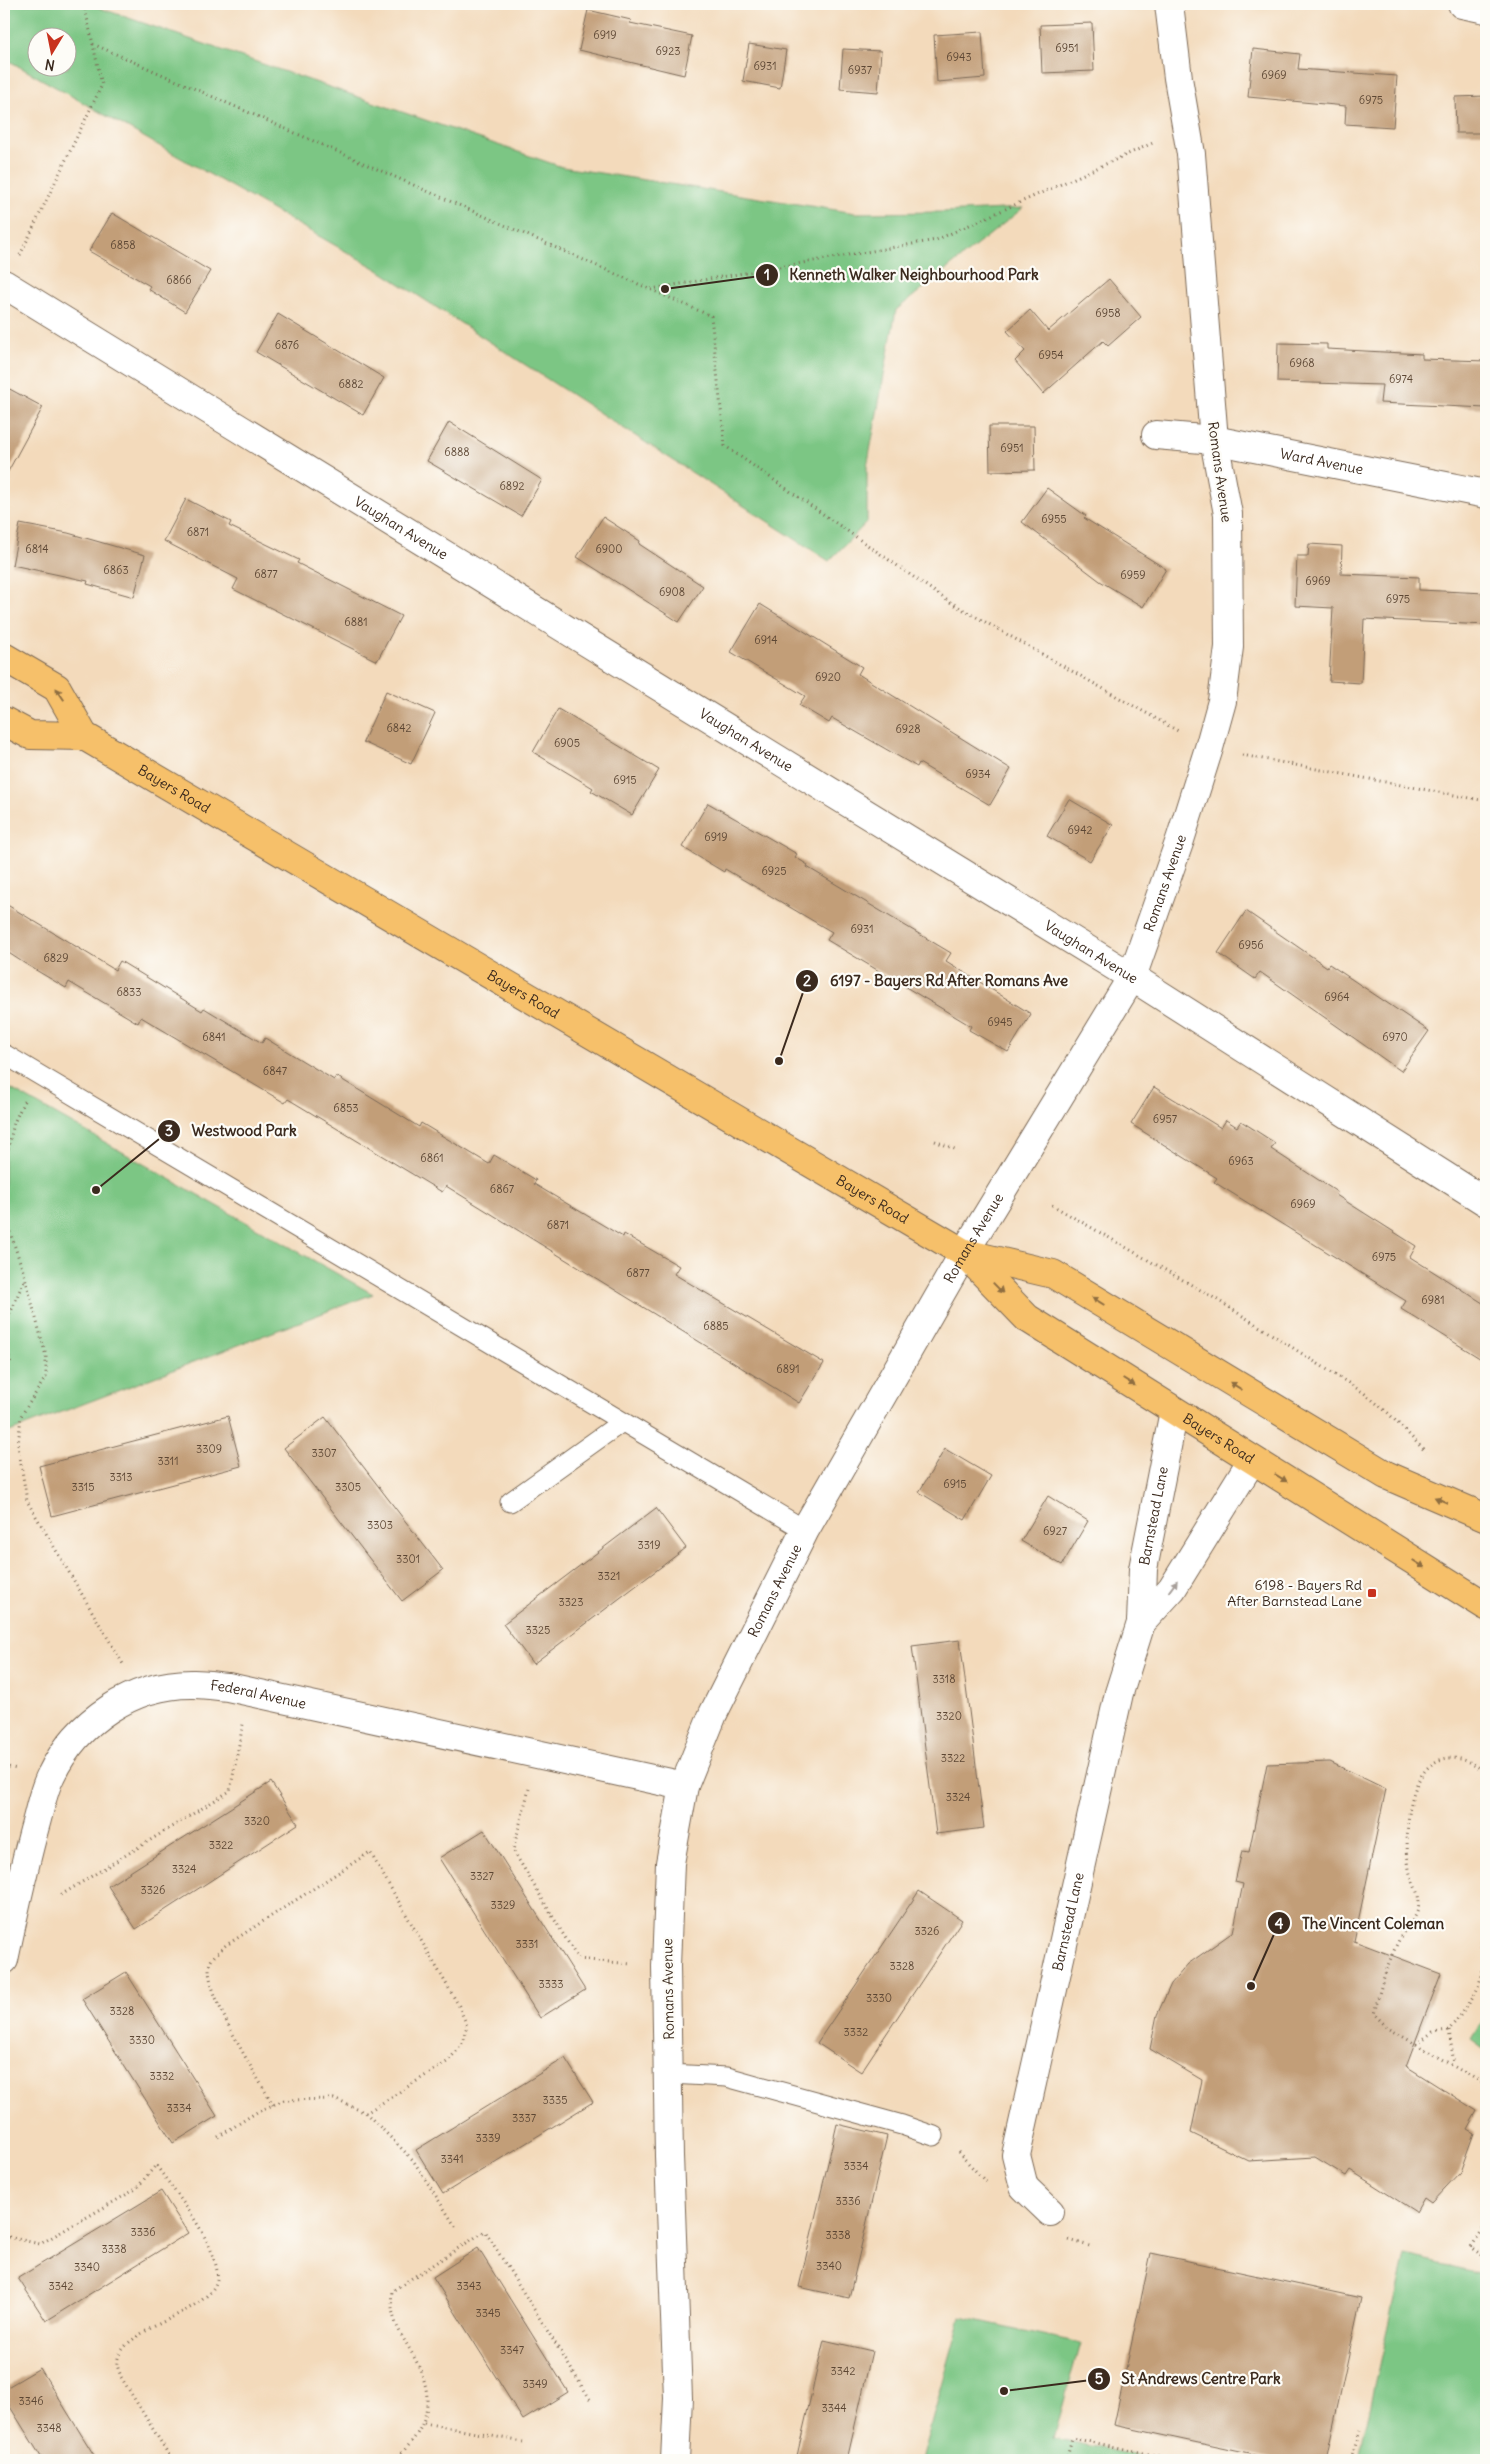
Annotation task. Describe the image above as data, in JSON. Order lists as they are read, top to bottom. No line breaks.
{"streets":{"main road":["Bayers Road"],"street":["Ward Avenue","Romans Avenue","Vaughan Avenue","Barnstead Lane","Federal Avenue"]},"crossings":[["Ward Avenue","Romans Avenue"],["Romans Avenue","Vaughan Avenue"],["Romans Avenue","Bayers Road"],["Romans Avenue","Federal Avenue"],["Bayers Road","Barnstead Lane"]],"places":{"other":["Kenneth Walker Neighbourhood Park","6197 - Bayers Rd After Romans Ave","Westwood Park","The Vincent Coleman","St Andrews Centre Park"],"transit":["6198 - Bayers Rd After Barnstead Lane"]},"house_numbers":["6919","6951","6923","6943","6931","6937","6969","6975","6858","6866","6958","6876","6954","6968","6974","6882","6951","6888","6892","6955","6871","6814","6900","6863","6877","6959","6969","6908","6975","6881","6914","6920","6842","6928","6905","6934","6915","6942","6919","6925","6931","6956","6829","6833","6964","6945","6841","6970","6847","6853","6957","6861","6963","6867","6969","6871","6975","6877","6981","6885","6891","3309","3307","3311","3313","6915","3315","3305","3303","6927","3319","3301","3321","3323","3325","3318","3320","3322","3324","3320","3322","3324","3327","3326","3329","3326","3331","3328","3333","3330","3328","3332","3330","3332","3335","3334","3337","3339","3341","3334","3336","3336","3338","3338","3340","3340","3342","3343","3345","3347","3342","3349","3346","3344","3348"],"north":"bottom"}
